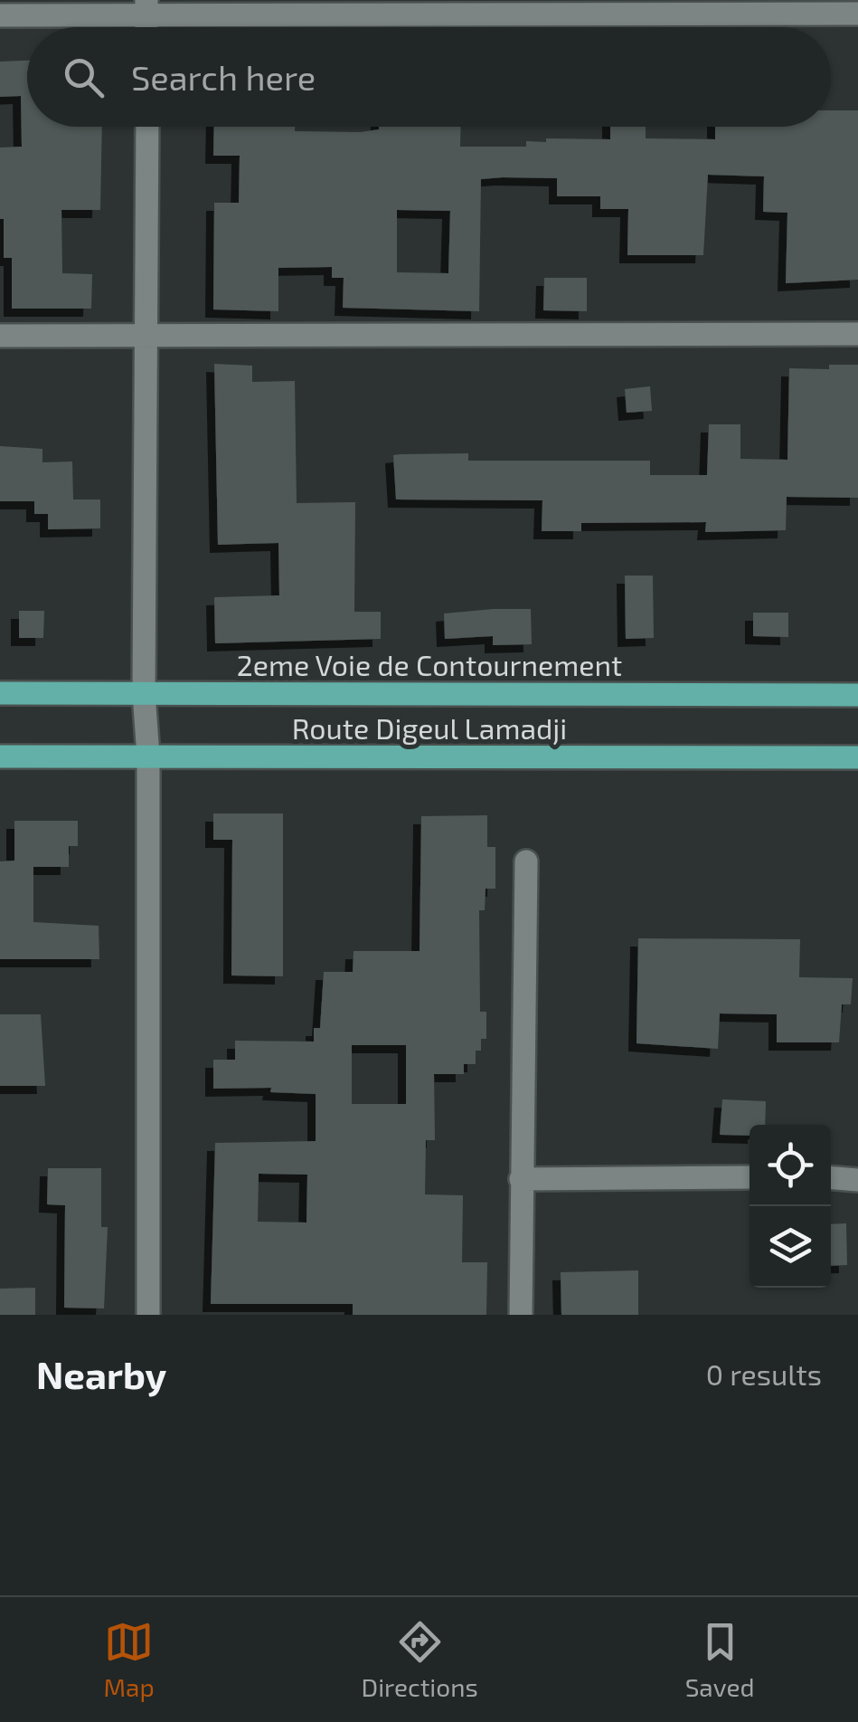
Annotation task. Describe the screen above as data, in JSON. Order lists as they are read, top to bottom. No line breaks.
{"streets":{"main road":["2eme Voie de Contournement","Route Digeul Lamadji"]},"page":{"search":"Search here","heading":["Nearby","0 results"],"nav":["Map","Directions","Saved"]}}
